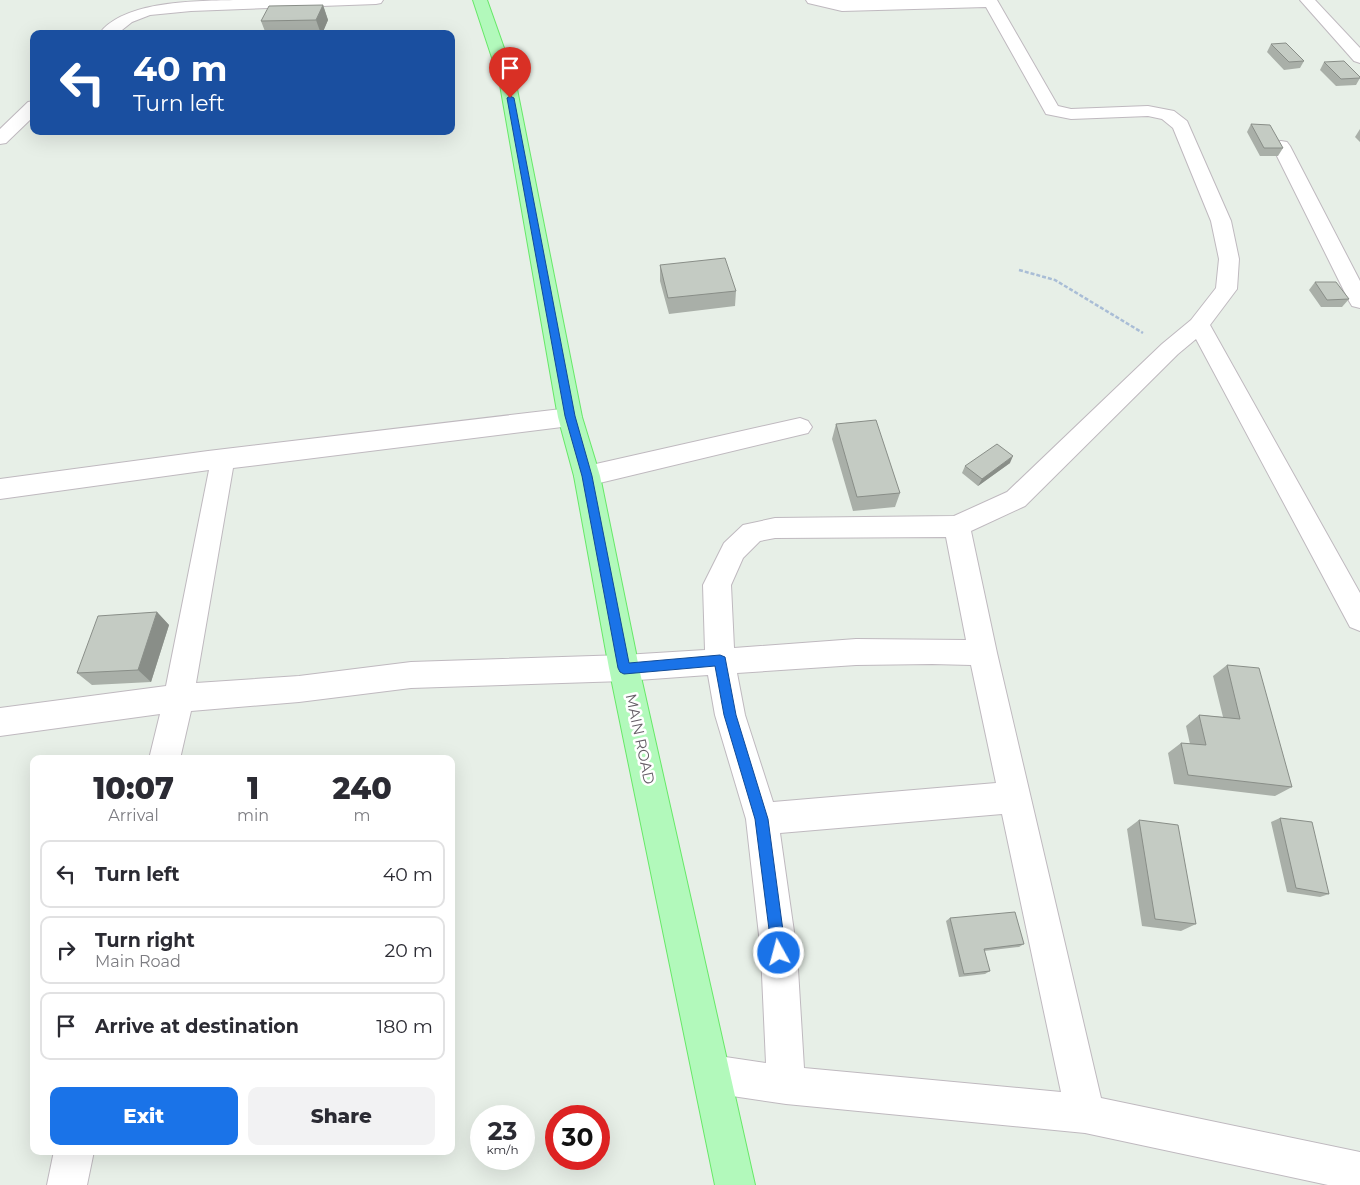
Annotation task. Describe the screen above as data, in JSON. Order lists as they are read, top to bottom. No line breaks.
{"streets":{"main road":["MAIN ROAD"]},"page":{"turn":["40 m","Turn left"],"eta":["10:07","Arrival","1","min","240","m"],"list":[{"name":"Turn left","value":"40 m"},{"name":"Turn right","note":"Main Road","value":"20 m"},{"name":"Arrive at destination","value":"180 m"}],"buttons":["Exit","Share"],"speed":"23 km/h","limit":"30"}}
